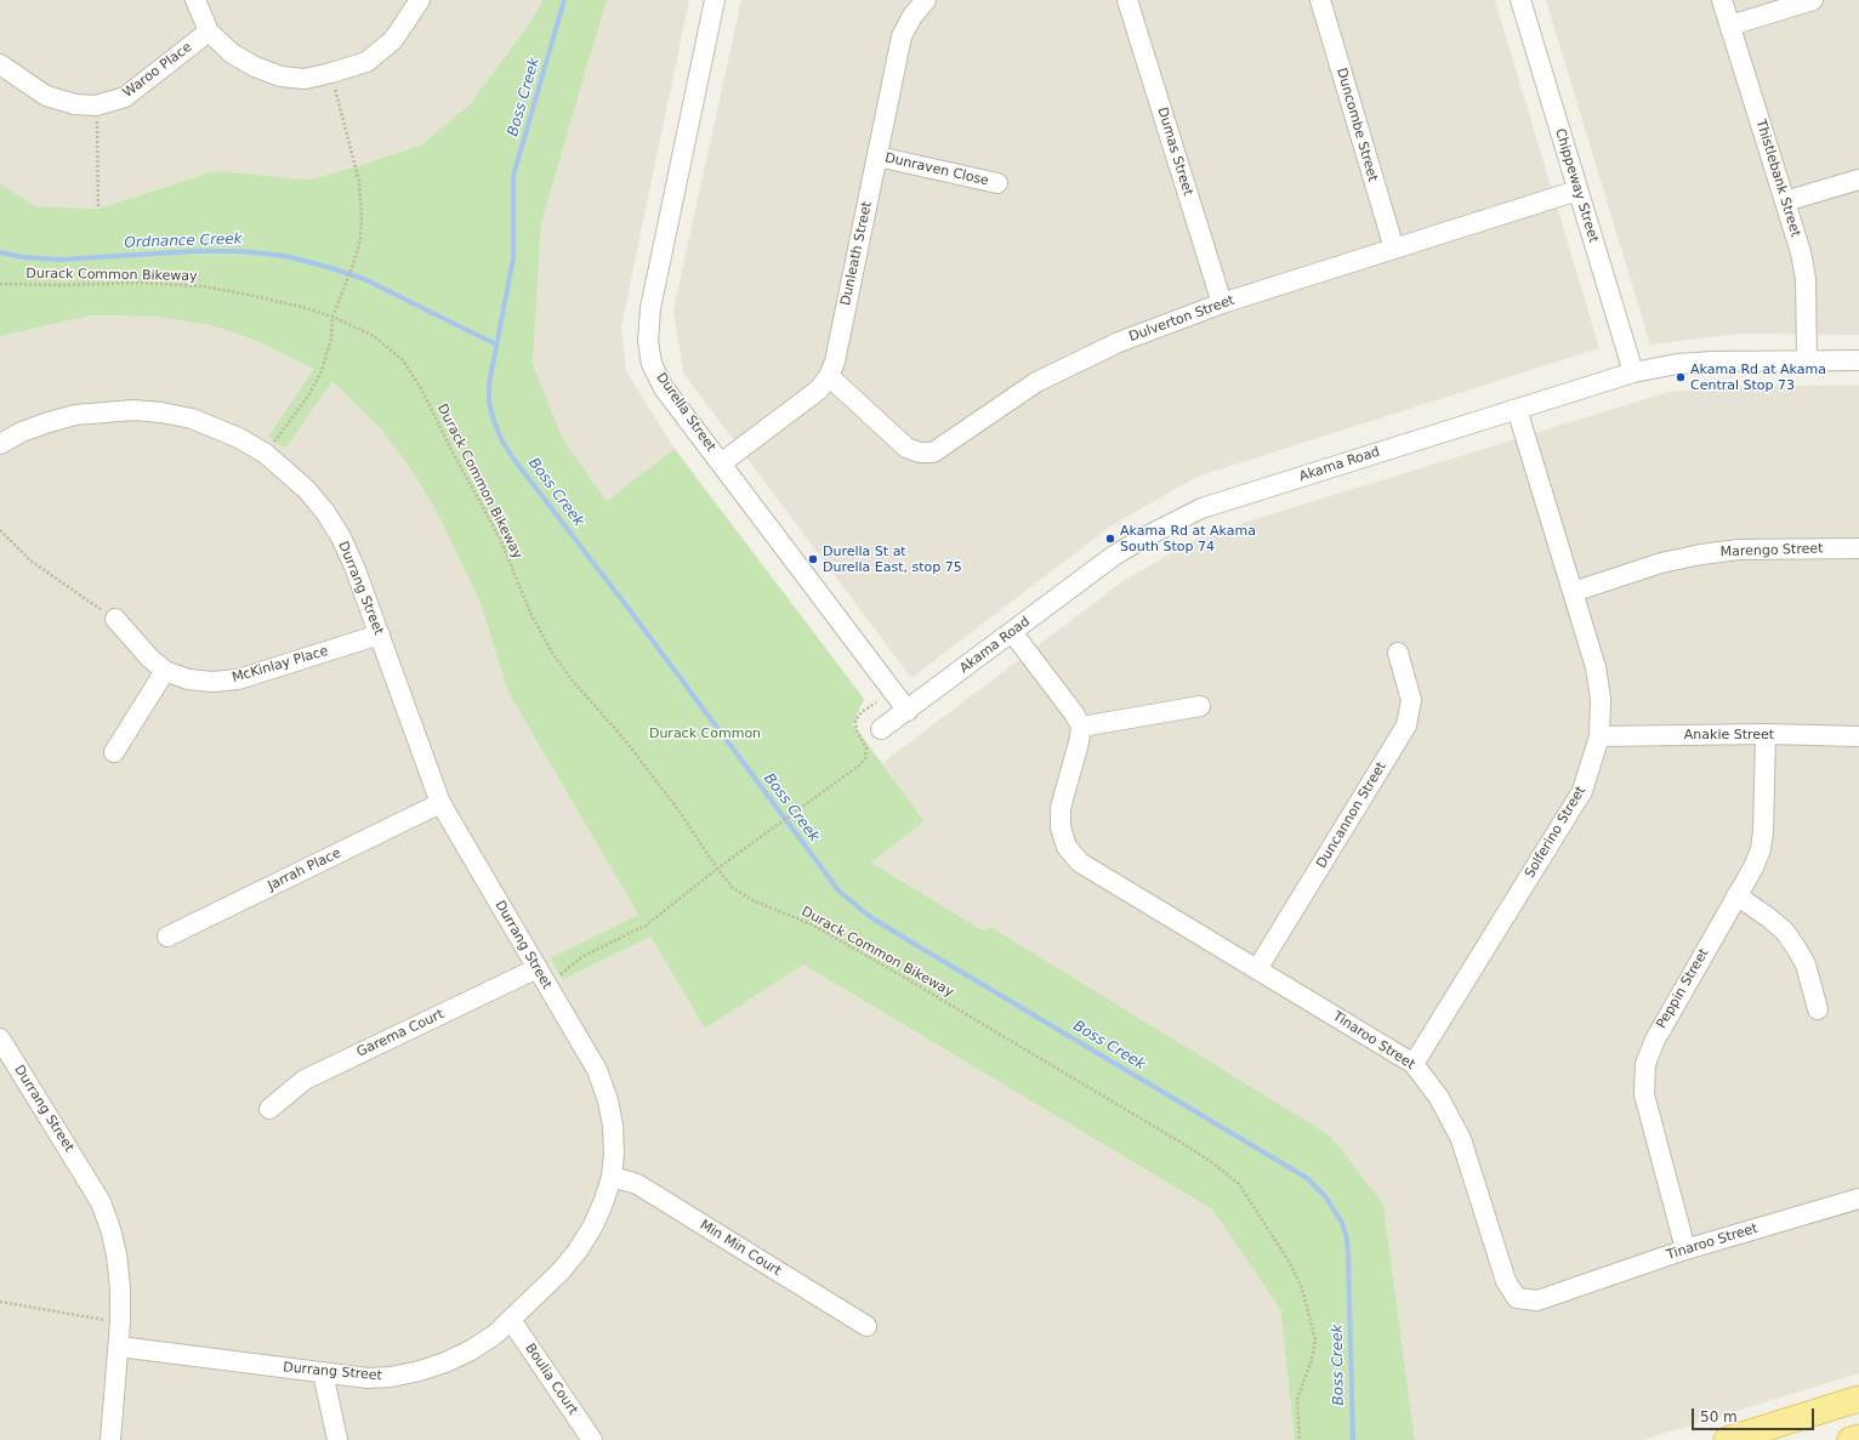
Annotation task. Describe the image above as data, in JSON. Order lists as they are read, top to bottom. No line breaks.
{"streets":{"street":["Waroo Place","Duncombe Street","Dumas Street","Dunraven Close","Thistlebank Street","Chippeway Street","Dunleath Street","Dulverton Street","Durella Street","Akama Road","Marengo Street","Durrang Street","McKinlay Place","Anakie Street","Duncannon Street","Solferino Street","Jarrah Place","Peppin Street","Garema Court","Tinaroo Street","Min Min Court","Boulia Court"],"path":["Durack Common Bikeway"]},"crossings":[["Duncombe Street","Dulverton Street"],["Dumas Street","Dulverton Street"],["Dunraven Close","Dunleath Street"],["Thistlebank Street","Akama Road"],["Chippeway Street","Dulverton Street"],["Chippeway Street","Akama Road"],["Dunleath Street","Dulverton Street"],["Dunleath Street","Durella Street"],["Durella Street","Akama Road"],["Akama Road","Solferino Street"],["Marengo Street","Solferino Street"],["Durrang Street","McKinlay Place"],["Durrang Street","Jarrah Place"],["Durrang Street","Garema Court"],["Durrang Street","Min Min Court"],["Durrang Street","Boulia Court"],["Anakie Street","Solferino Street"],["Anakie Street","Peppin Street"],["Duncannon Street","Tinaroo Street"],["Solferino Street","Tinaroo Street"],["Peppin Street","Tinaroo Street"]],"water":["Boss Creek","Ordnance Creek"],"parks":["Durack Common"],"places":["Akama Rd at Akama Central Stop 73","Akama Rd at Akama South Stop 74","Durella St at Durella East, stop 75"],"scale_bar":"50 m"}
